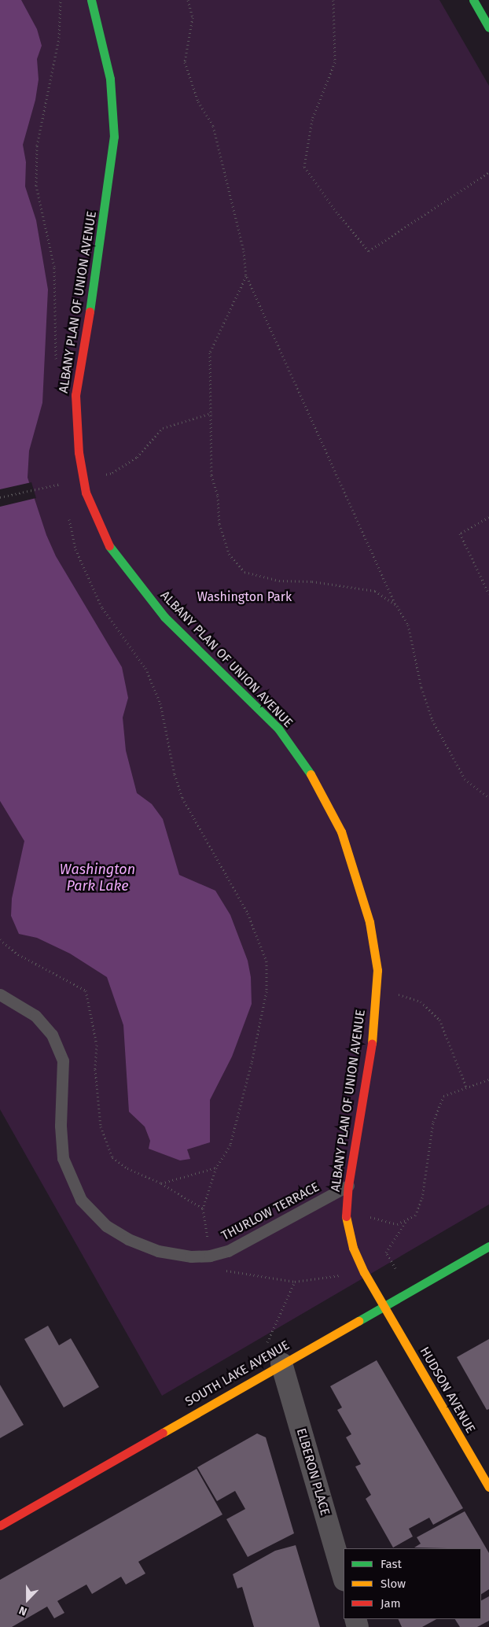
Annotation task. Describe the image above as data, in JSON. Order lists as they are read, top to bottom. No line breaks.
{"streets":{"street":["ALBANY PLAN OF UNION AVENUE","SOUTH LAKE AVENUE","HUDSON AVENUE","ELBERON PLACE"],"lane":["THURLOW TERRACE"]},"crossings":[["ALBANY PLAN OF UNION AVENUE","THURLOW TERRACE"],["ALBANY PLAN OF UNION AVENUE","SOUTH LAKE AVENUE"],["ALBANY PLAN OF UNION AVENUE","HUDSON AVENUE"],["SOUTH LAKE AVENUE","HUDSON AVENUE"],["SOUTH LAKE AVENUE","ELBERON PLACE"]],"water":["Washington Park Lake"],"parks":["Washington Park"],"legend":["Fast","Slow","Jam"],"north":"bottom"}
